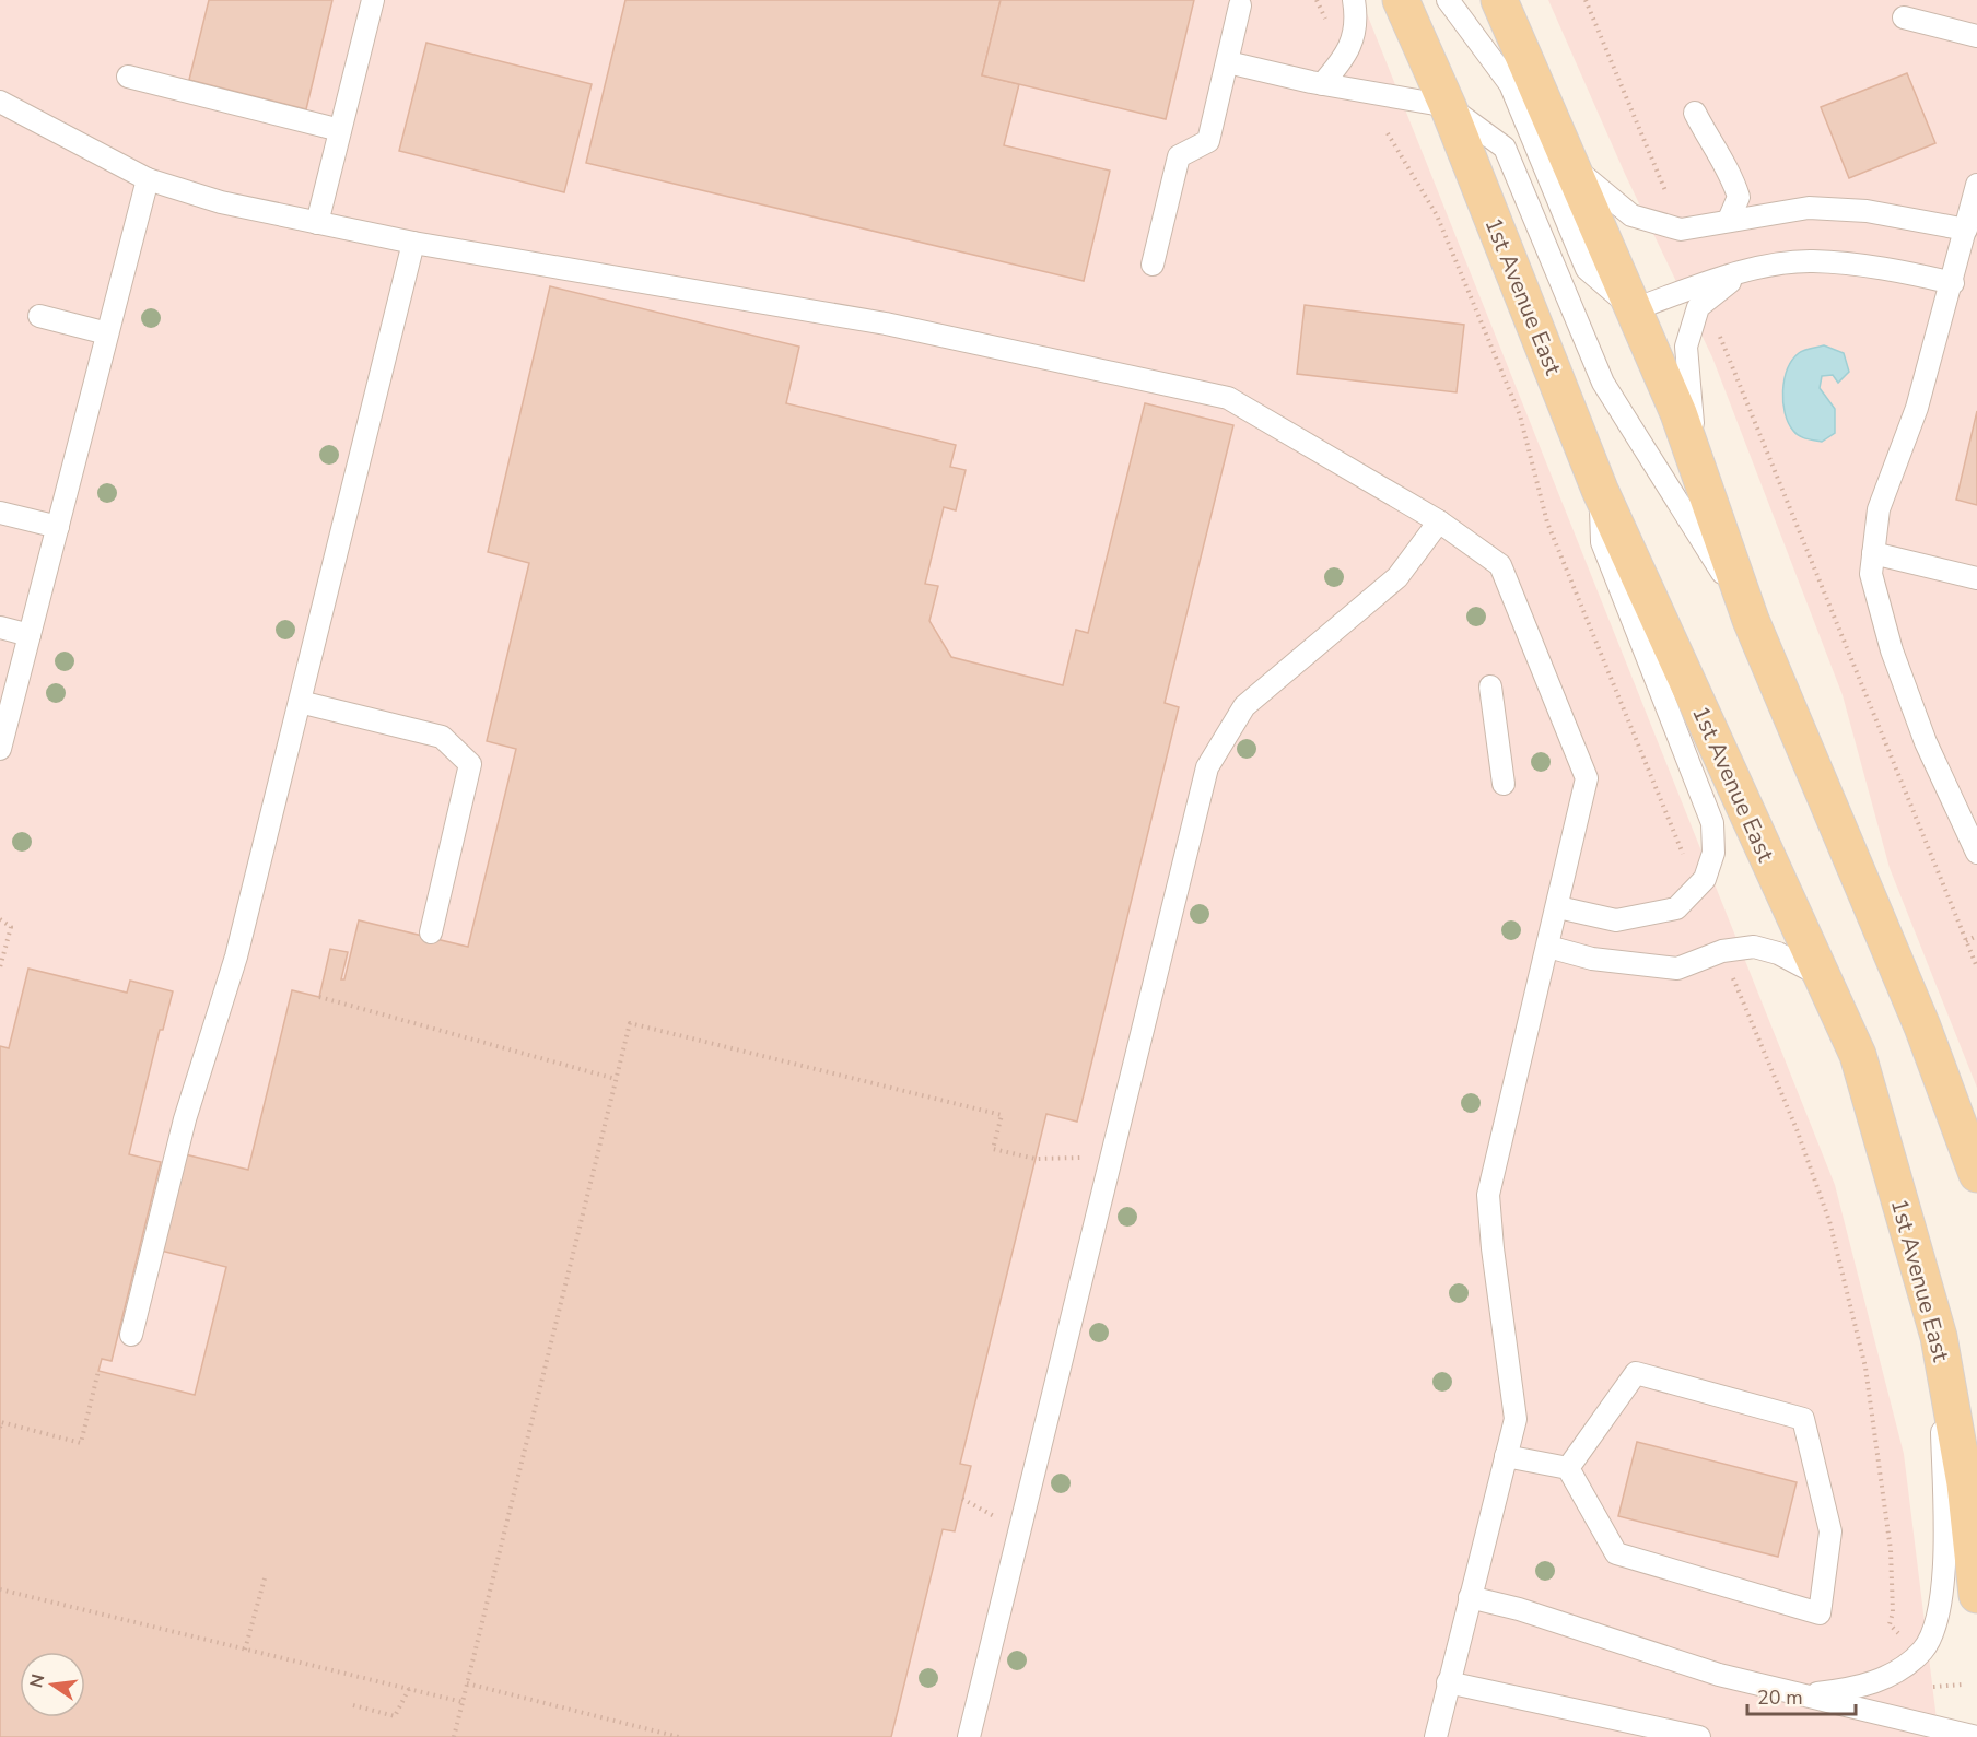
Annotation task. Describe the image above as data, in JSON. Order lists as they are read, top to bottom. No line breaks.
{"streets":{"main road":["1st Avenue East"]},"scale_bar":"20 m","north":"left"}
